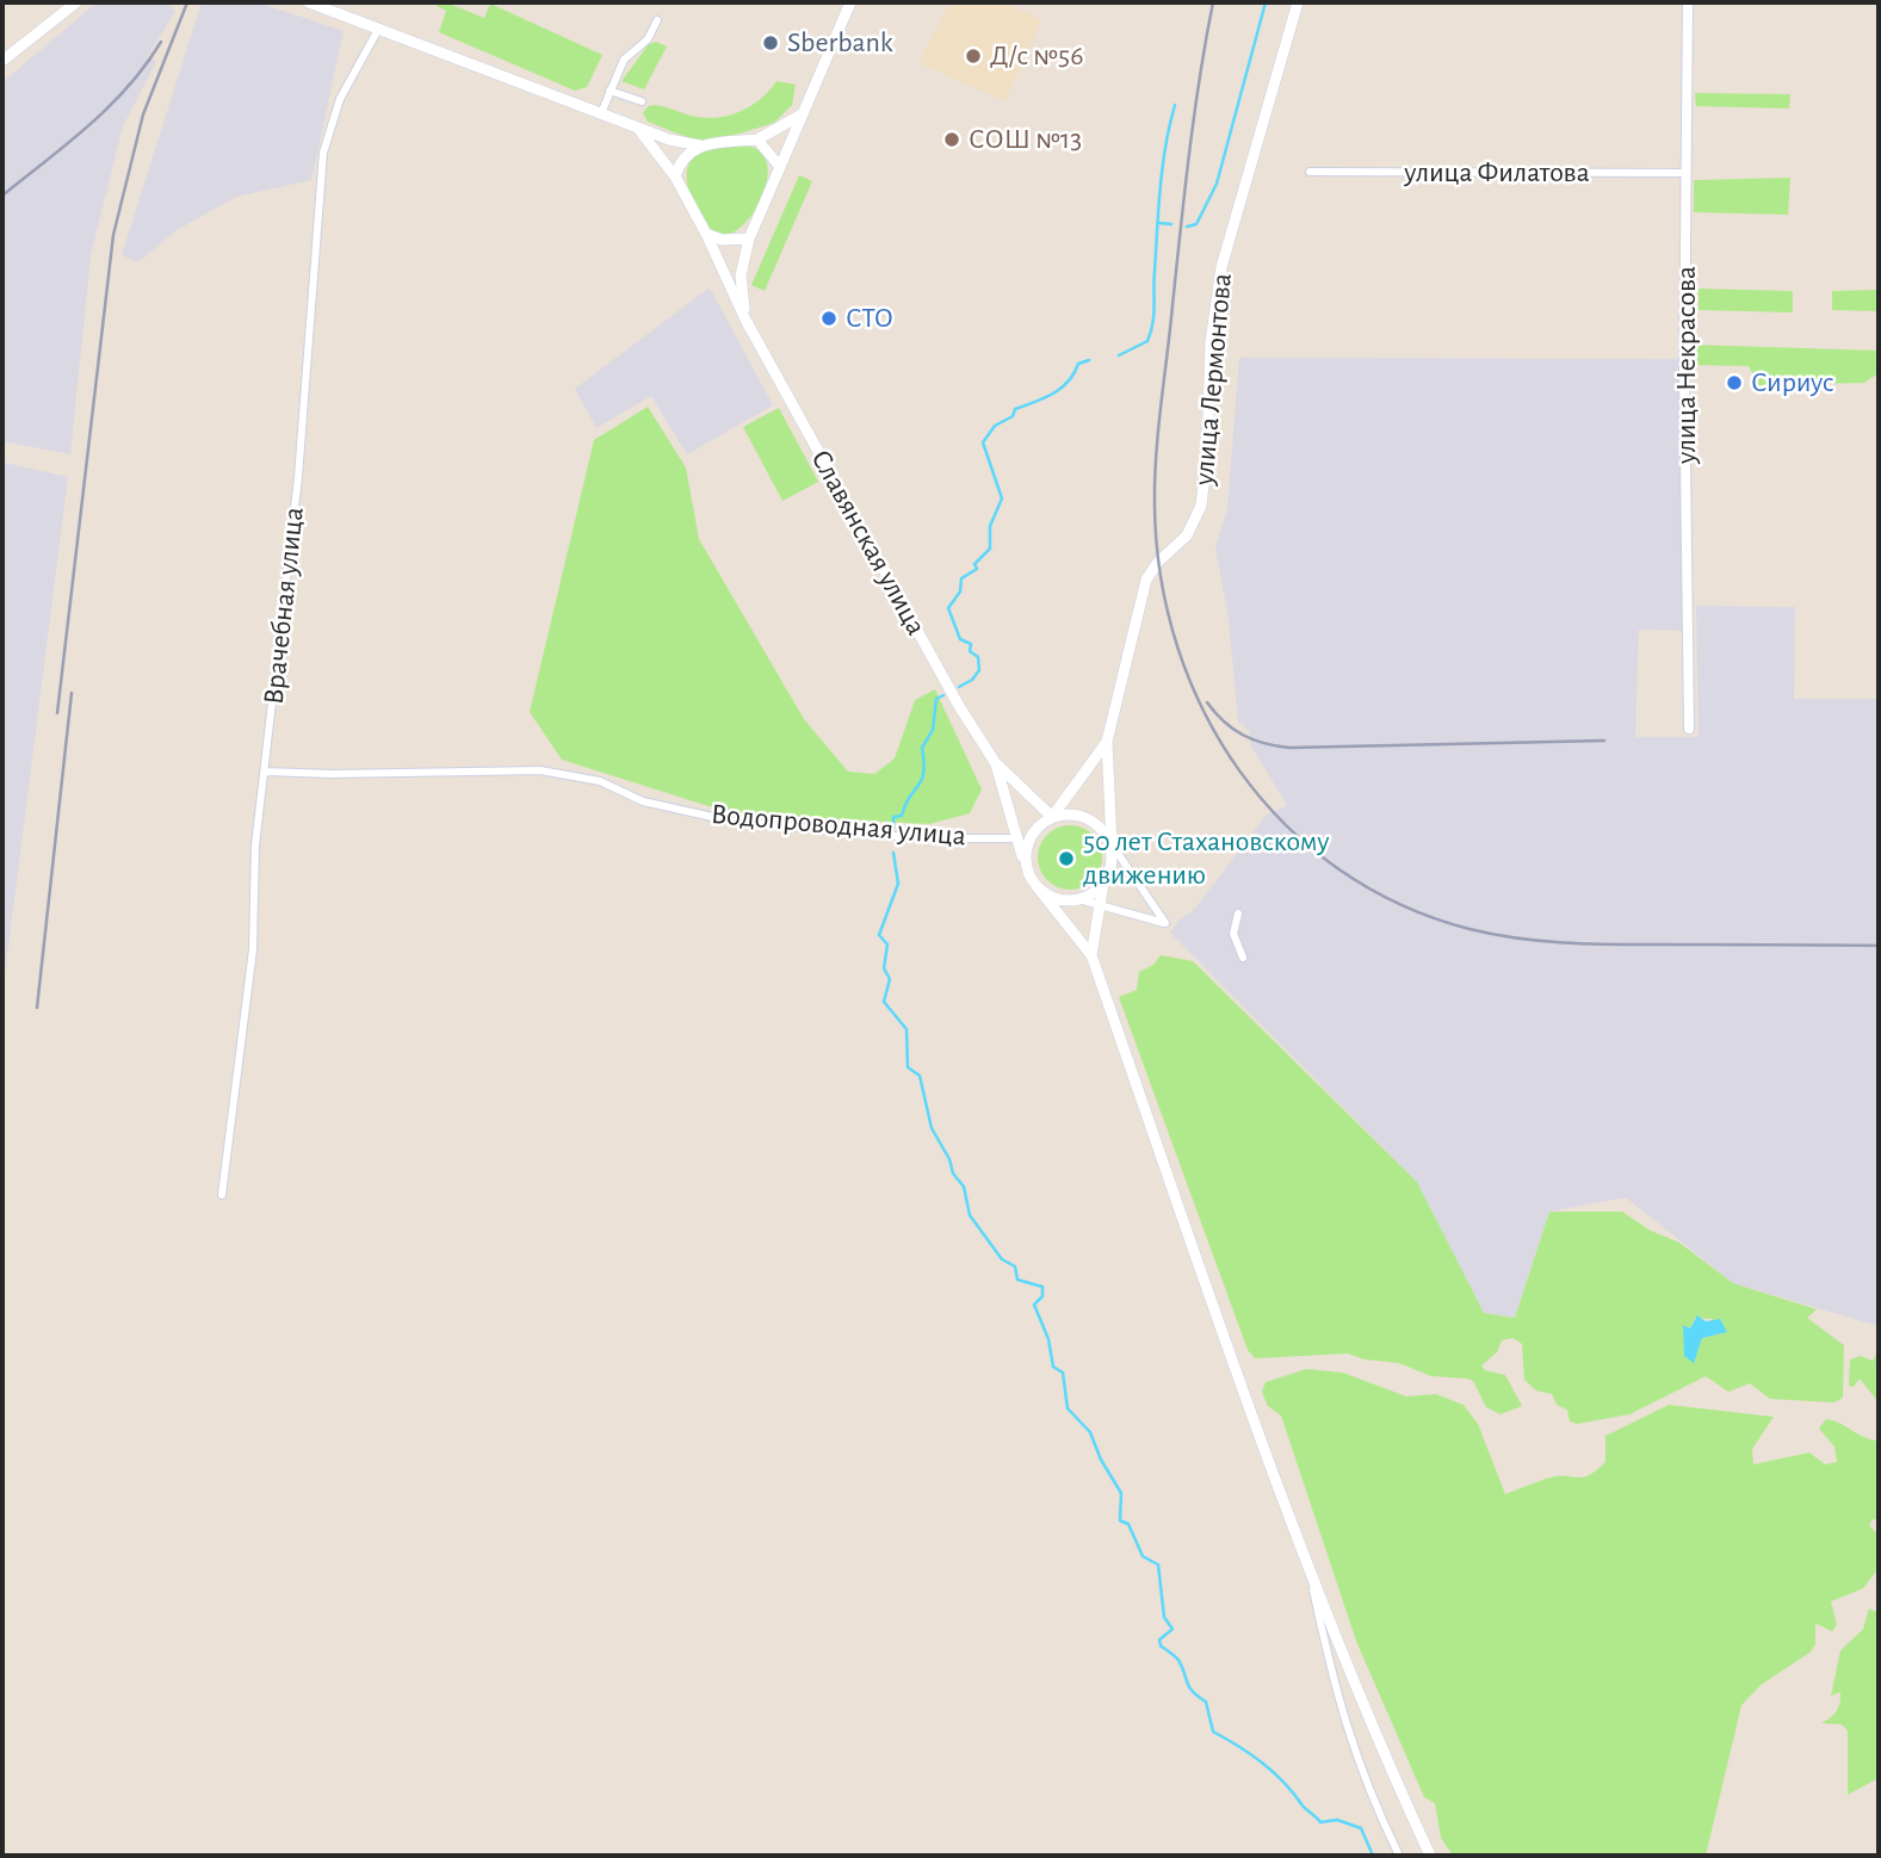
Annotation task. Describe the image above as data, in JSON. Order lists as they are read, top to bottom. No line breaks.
{"streets":{"main road":["улица Лермонтова","Славянская улица"],"street":["улица Филатова","улица Некрасова","Врачебная улица","Водопроводная улица"]},"crossings":[["улица Филатова","улица Некрасова"],["Славянская улица","Водопроводная улица"],["Врачебная улица","Водопроводная улица"]],"places":["Sberbank","Д/с №56","СОШ №13","СТО","Сириус","50 лет Стахановскому движению"]}
